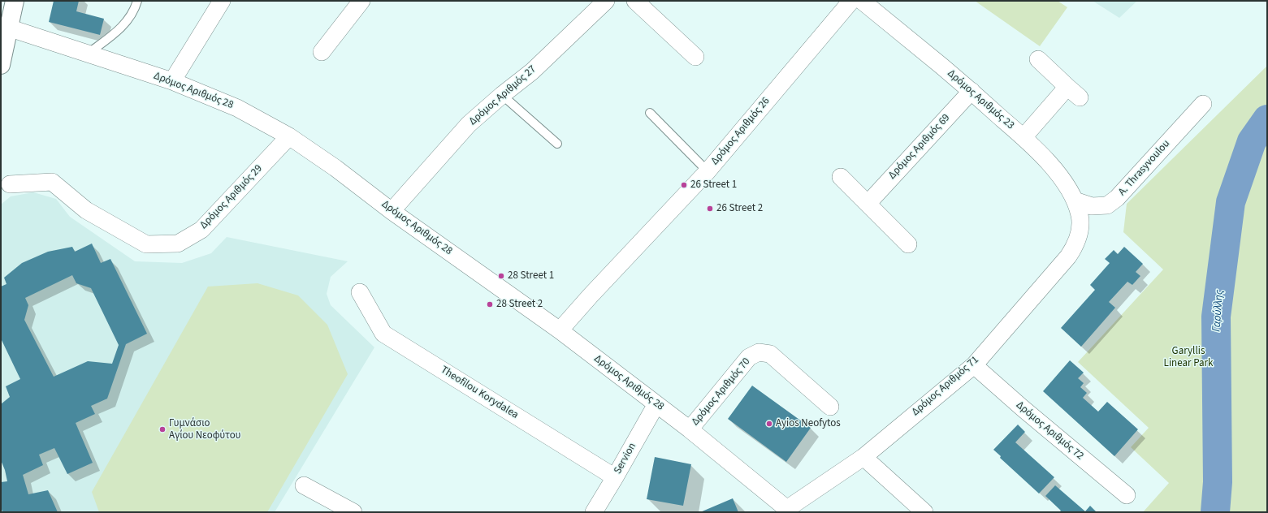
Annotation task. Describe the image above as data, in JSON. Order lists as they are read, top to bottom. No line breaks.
{"streets":{"street":["Δρόμος Αριθμός 28","Δρόμος Αριθμός 27","Δρόμος Αριθμός 23","Δρόμος Αριθμός 26","Δρόμος Αριθμός 69","A. Thrasyvoulou","Δρόμος Αριθμός 29","Δρόμος Αριθμός 71","Δρόμος Αριθμός 70","Theofilou Korydalea","Δρόμος Αριθμός 72","Servion"]},"crossings":[["Δρόμος Αριθμός 28","Δρόμος Αριθμός 27"],["Δρόμος Αριθμός 28","Δρόμος Αριθμός 26"],["Δρόμος Αριθμός 28","Δρόμος Αριθμός 29"],["Δρόμος Αριθμός 28","Δρόμος Αριθμός 71"],["Δρόμος Αριθμός 28","Δρόμος Αριθμός 70"],["Δρόμος Αριθμός 28","Servion"],["Δρόμος Αριθμός 23","Δρόμος Αριθμός 69"],["Δρόμος Αριθμός 23","A. Thrasyvoulou"],["Δρόμος Αριθμός 23","Δρόμος Αριθμός 71"],["A. Thrasyvoulou","Δρόμος Αριθμός 71"],["Δρόμος Αριθμός 71","Δρόμος Αριθμός 72"],["Theofilou Korydalea","Servion"]],"water":["Γαρύλλης"],"parks":["Garyllis Linear Park"],"places":["26 Street 1","26 Street 2","28 Street 1","28 Street 2","Ayios Neofytos","Γυμνάσιο Αγίου Νεοφύτου"]}
